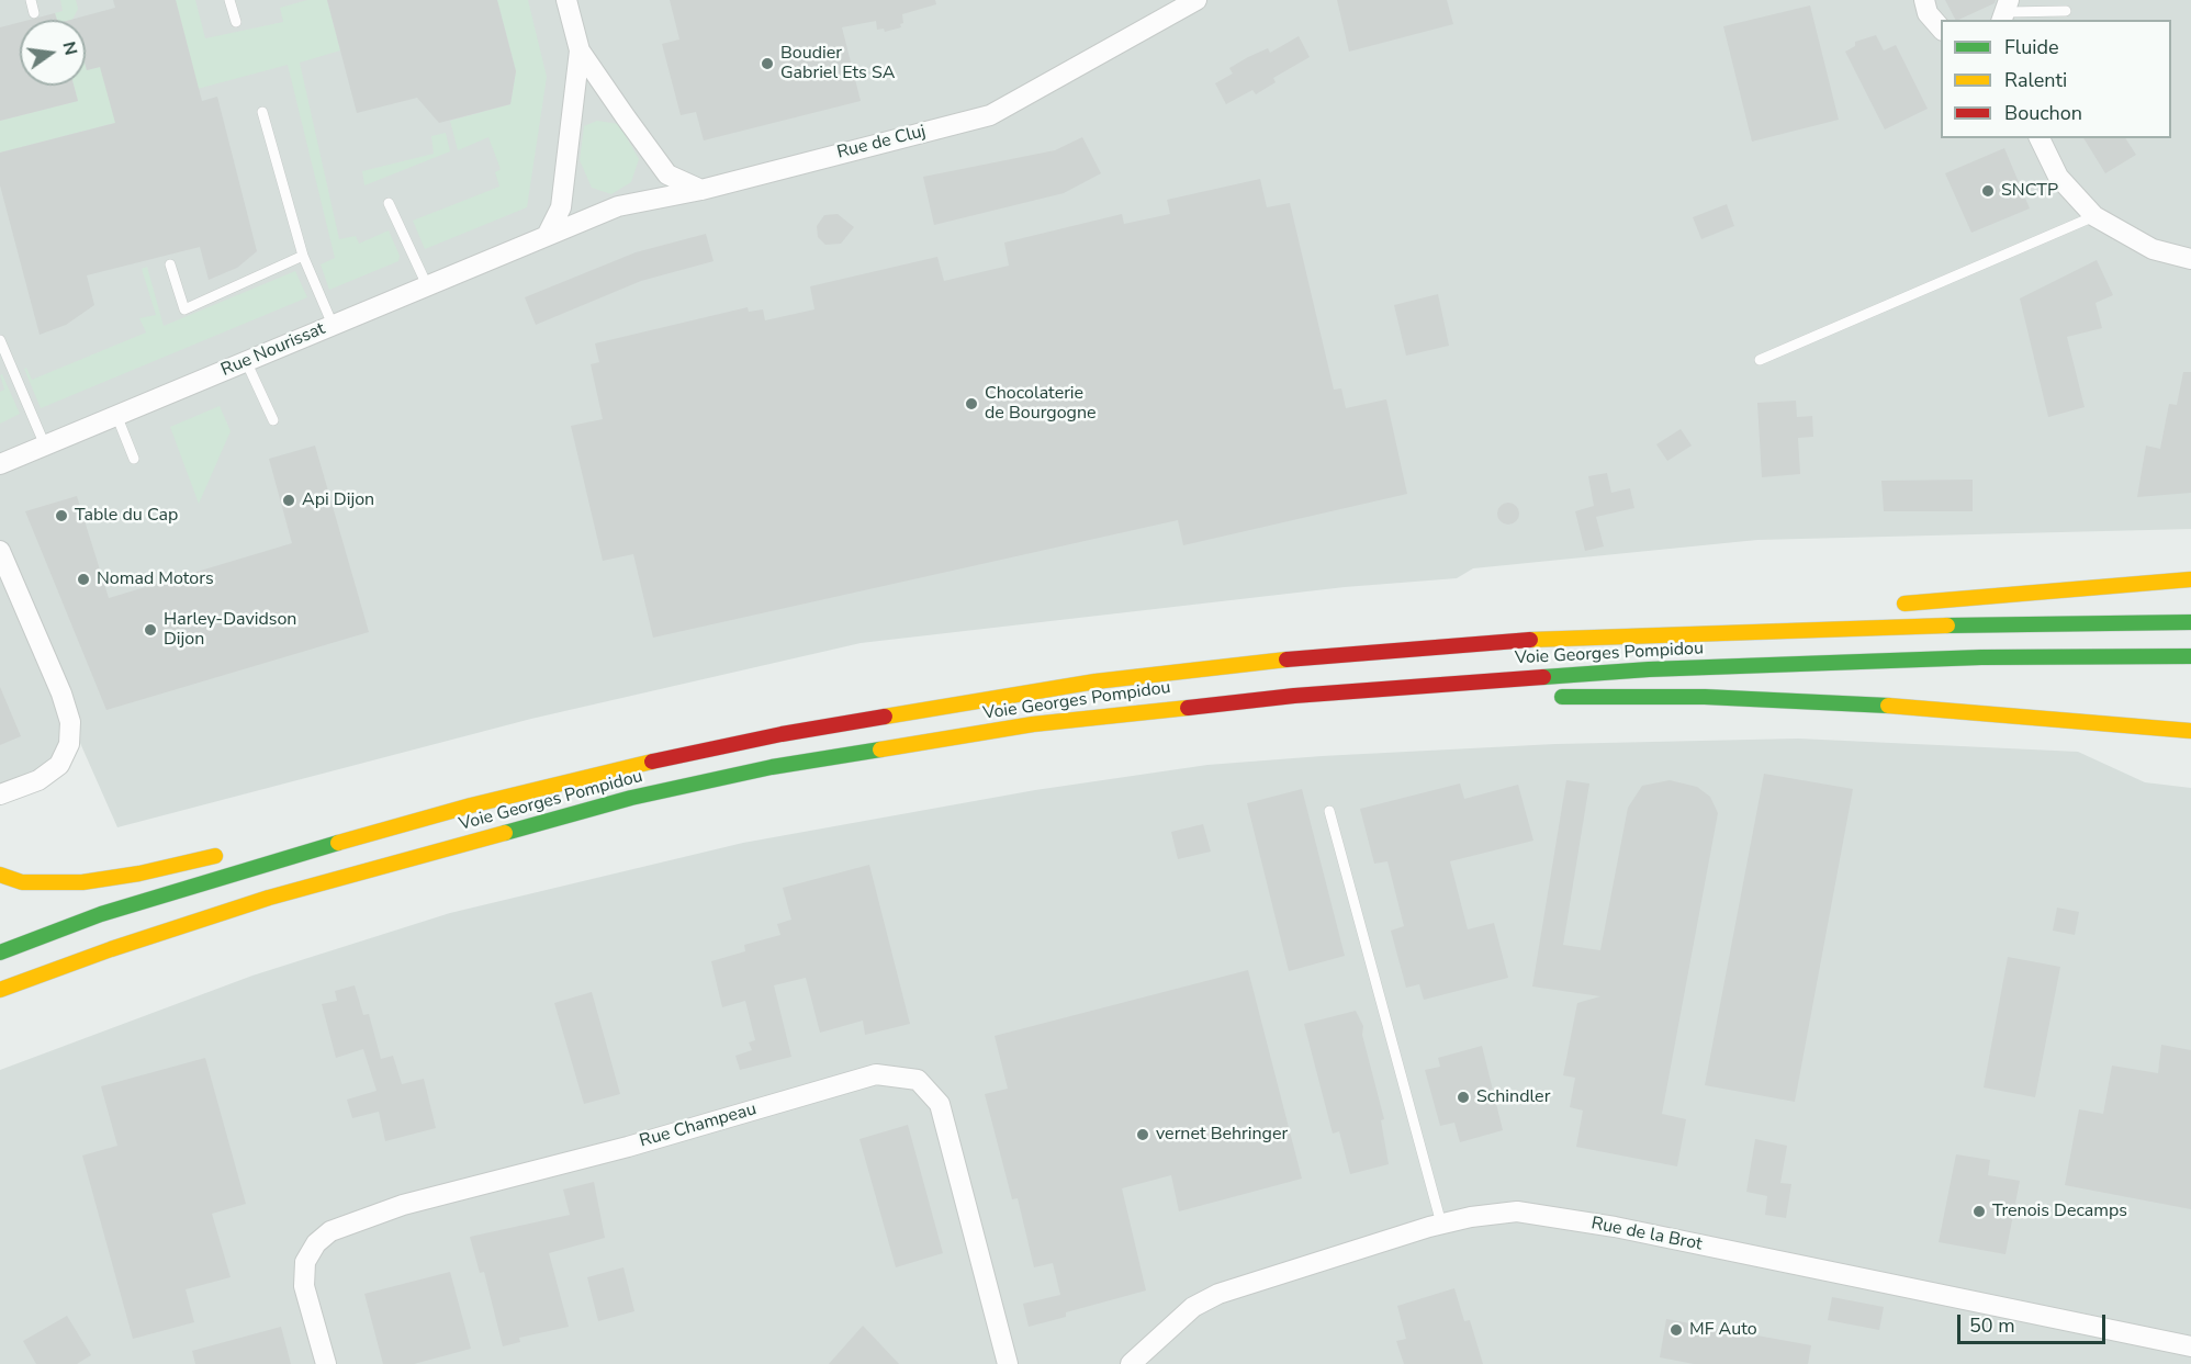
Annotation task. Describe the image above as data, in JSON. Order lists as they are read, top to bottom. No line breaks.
{"streets":{"highway":["Voie Georges Pompidou"],"street":["Rue de Cluj","Rue Nourissat","Rue Champeau","Rue de la Brot"]},"crossings":[["Rue de Cluj","Rue Nourissat"]],"places":["Boudier Gabriel Ets SA","SNCTP","Chocolaterie de Bourgogne","Api Dijon","Table du Cap","Nomad Motors","Harley-Davidson Dijon","Schindler","vernet Behringer","Trenois Decamps","MF Auto"],"legend":["Fluide","Ralenti","Bouchon"],"scale_bar":"50 m","north":"right"}
